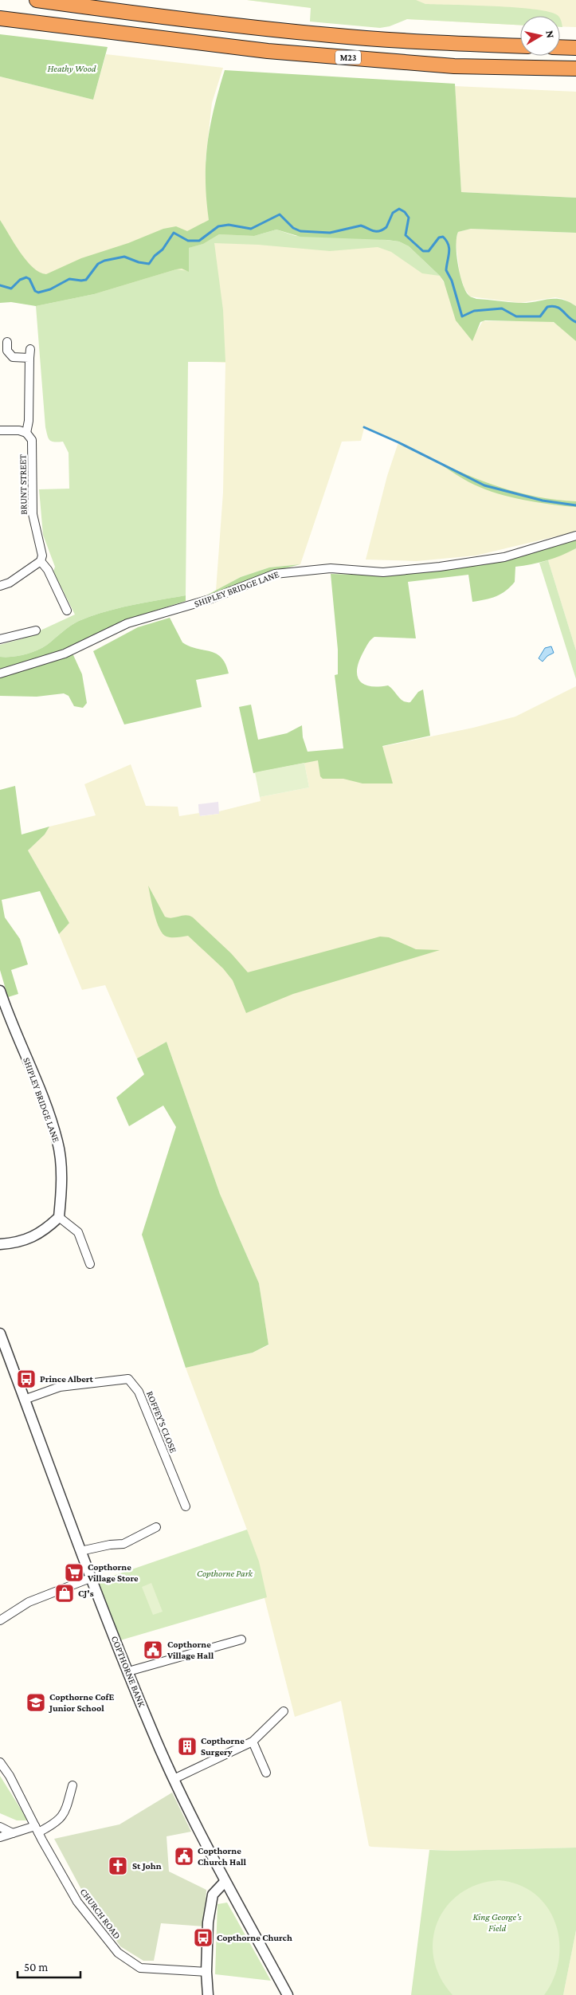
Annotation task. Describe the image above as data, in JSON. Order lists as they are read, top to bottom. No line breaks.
{"streets":{"highway":["M23"],"street":["BRUNT STREET","SHIPLEY BRIDGE LANE","ROFFEY'S CLOSE","COPTHORNE BANK","CHURCH ROAD"]},"crossings":[["ROFFEY'S CLOSE","COPTHORNE BANK"]],"parks":["Heathy Wood","Copthorne Park","King George's Field"],"places":{"bus stop":["Prince Albert","Copthorne Church"],"supermarket":["Copthorne Village Store"],"shop":["CJ's"],"public building":["Copthorne Village Hall","Copthorne Church Hall"],"school or university":["Copthorne CofE Junior School"],"building":["Copthorne Surgery"],"church":["St John"]},"scale_bar":"50 m","north":"right"}
